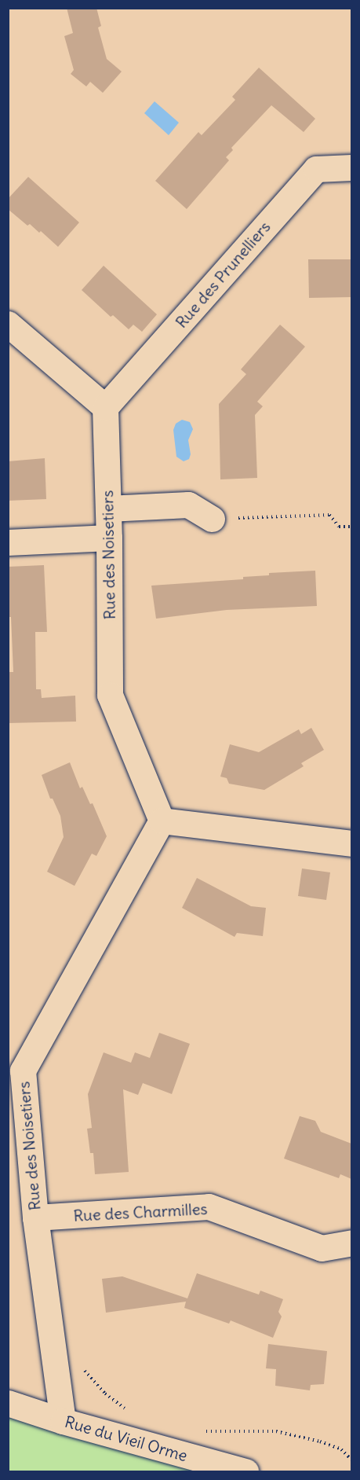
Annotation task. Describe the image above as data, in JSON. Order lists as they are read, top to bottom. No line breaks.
{"streets":{"street":["Rue des Prunelliers","Rue des Noisetiers","Rue des Charmilles","Rue du Vieil Orme"]},"crossings":[["Rue des Prunelliers","Rue des Noisetiers"],["Rue des Noisetiers","Rue des Charmilles"],["Rue des Noisetiers","Rue du Vieil Orme"]]}
